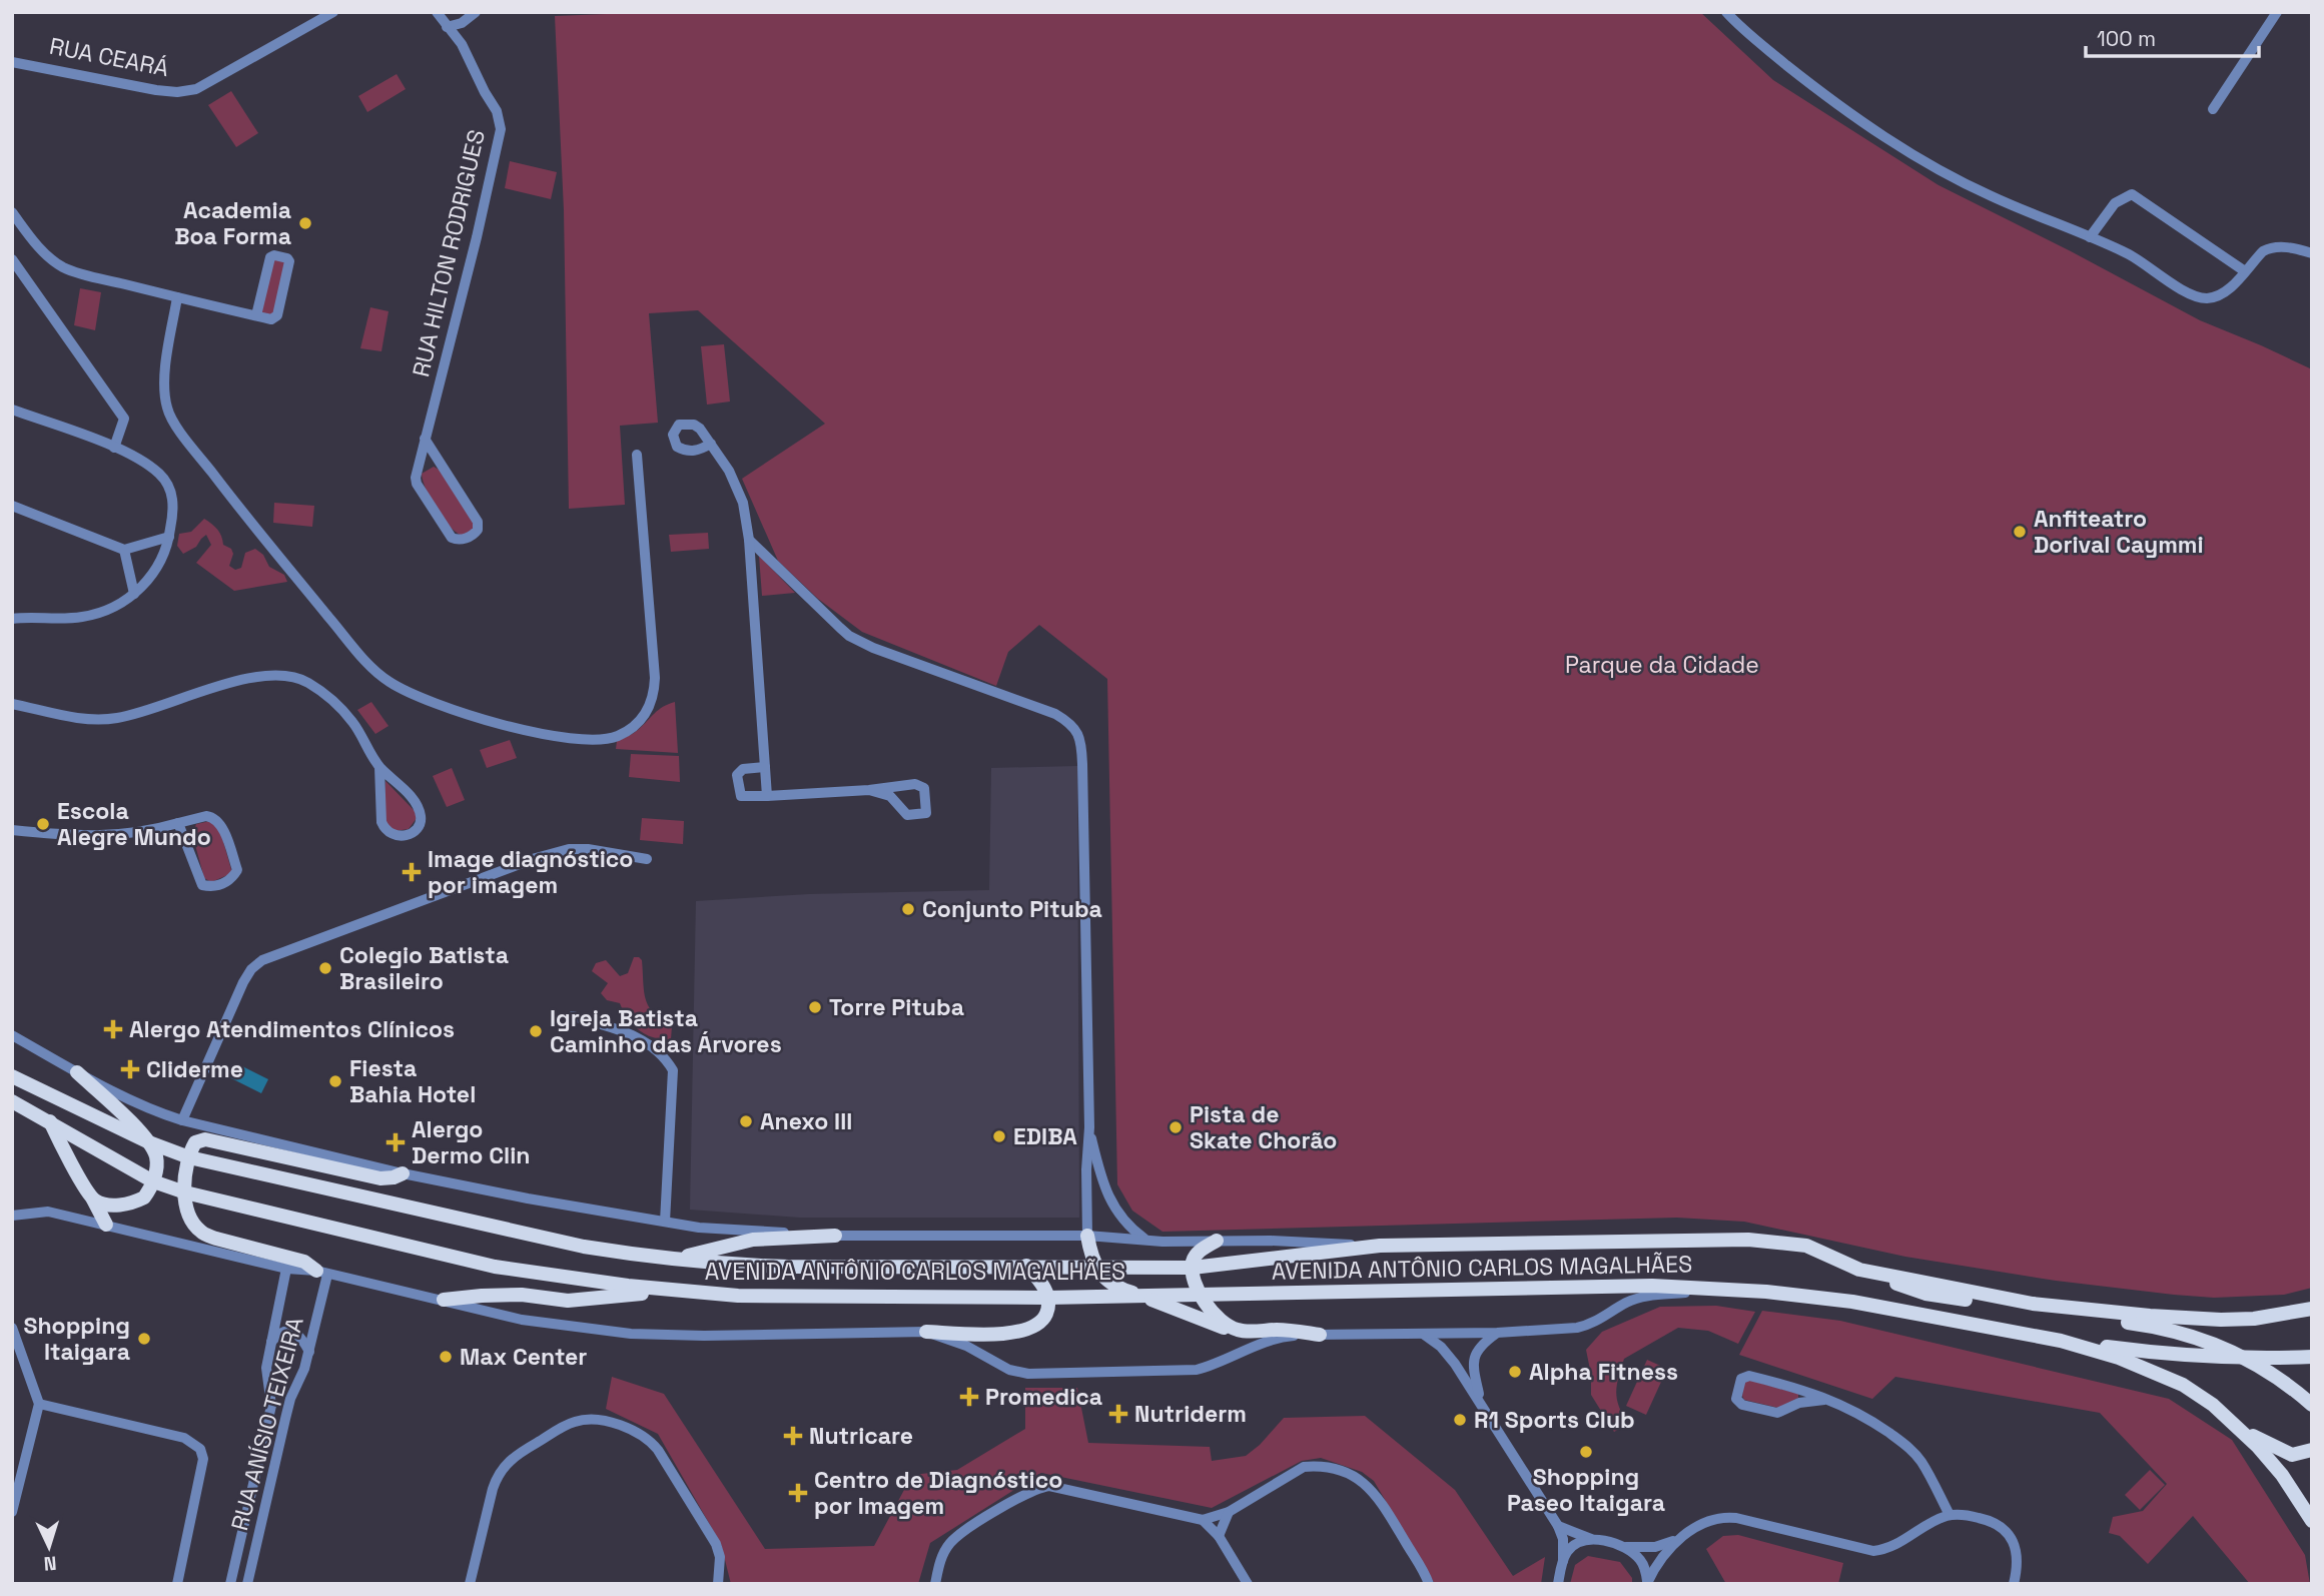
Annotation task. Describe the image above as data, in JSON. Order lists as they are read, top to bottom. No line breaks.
{"streets":{"main road":["AVENIDA ANTÔNIO CARLOS MAGALHÃES"],"street":["RUA CEARÁ","RUA HILTON RODRIGUES","RUA ANÍSIO TEIXEIRA"]},"crossings":[["AVENIDA ANTÔNIO CARLOS MAGALHÃES","RUA ANÍSIO TEIXEIRA"]],"parks":["Parque da Cidade"],"places":{"other":["Academia Boa Forma","Anfiteatro Dorival Caymmi","Escola Alegre Mundo","Conjunto Pituba","Colegio Batista Brasileiro","Torre Pituba","Igreja Batista Caminho das Árvores","Fiesta Bahia Hotel","Anexo III","Pista de Skate Chorão","EDIBA","Shopping Itaigara","Max Center","Alpha Fitness","R1 Sports Club","Shopping Paseo Itaigara"],"health":["Image diagnóstico por imagem","Alergo Atendimentos Clínicos","Cliderme","Alergo Dermo Clin","Promedica","Nutriderm","Nutricare","Centro de Diagnóstico por Imagem"]},"scale_bar":"100 m","north":"bottom"}
